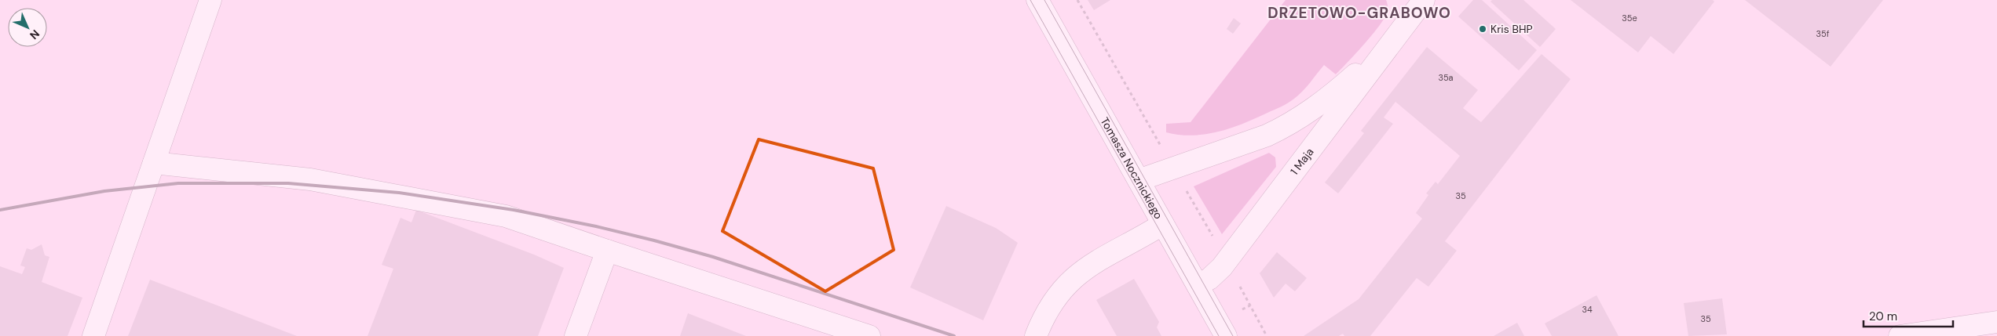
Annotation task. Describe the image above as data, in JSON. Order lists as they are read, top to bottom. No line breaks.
{"streets":{"street":["1 Maja","Tomasza Nocznickiego"]},"crossings":[["1 Maja","Tomasza Nocznickiego"]],"districts":["DRZETOWO-GRABOWO"],"places":["Kris BHP"],"house_numbers":["35e","35f","35a","35","34","35"],"scale_bar":"20 m","north":"bottom right"}
